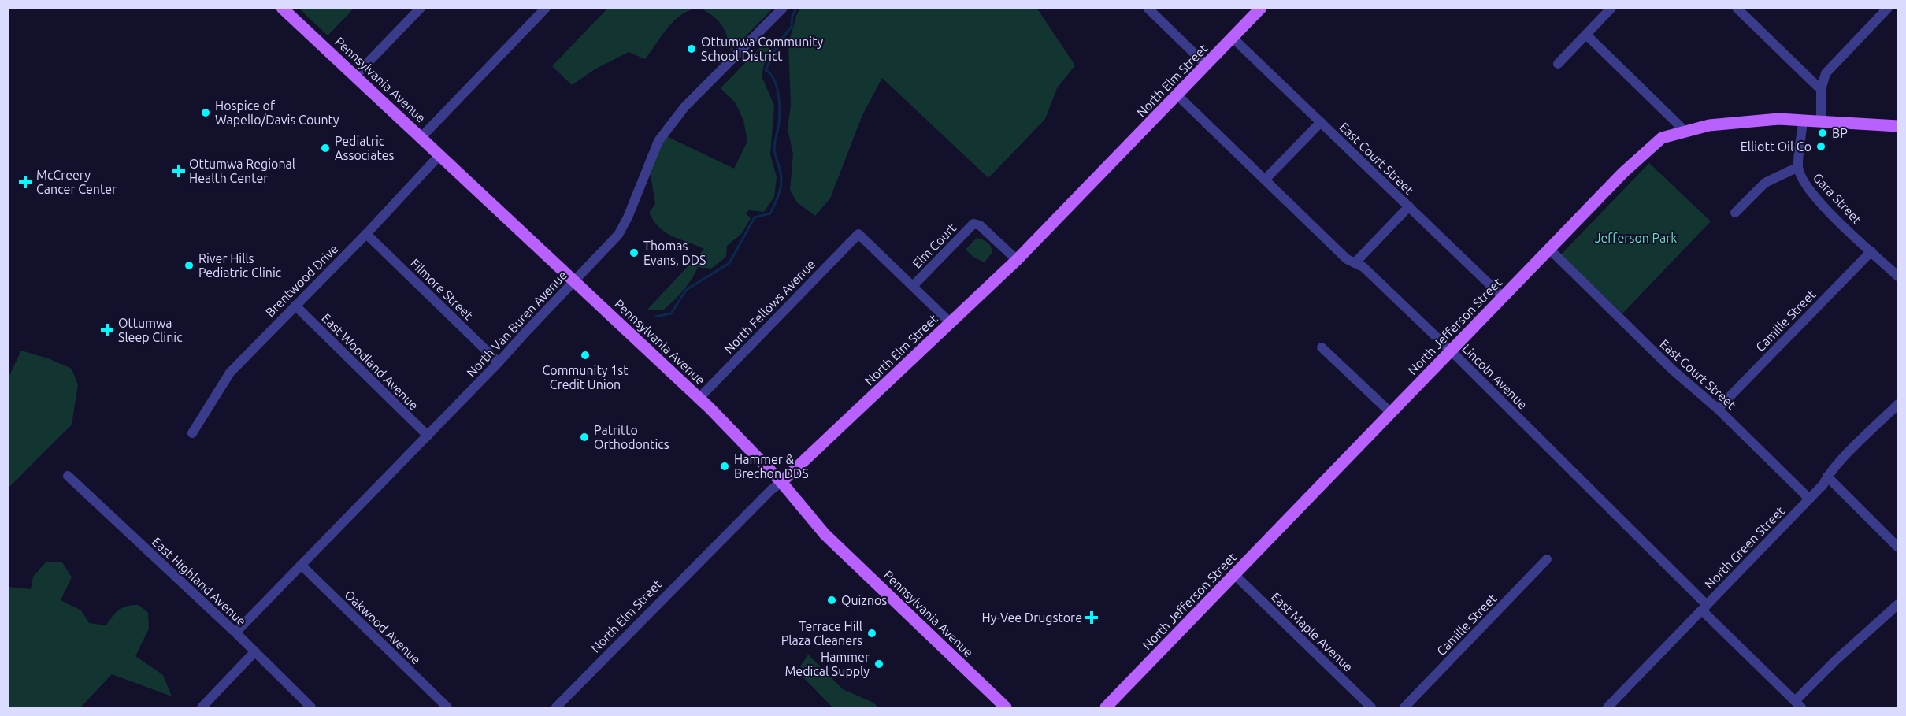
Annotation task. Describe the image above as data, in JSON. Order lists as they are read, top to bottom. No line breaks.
{"streets":{"main road":["Pennsylvania Avenue","North Elm Street","North Jefferson Street"],"street":["East Court Street","Gara Street","Elm Court","Brentwood Drive","Filmore Street","North Fellows Avenue","Camille Street","North Van Buren Avenue","East Woodland Avenue","Lincoln Avenue","North Green Street","East Highland Avenue","Oakwood Avenue","East Maple Avenue"]},"crossings":[["Pennsylvania Avenue","North Elm Street"],["Pennsylvania Avenue","Brentwood Drive"],["Pennsylvania Avenue","North Fellows Avenue"],["Pennsylvania Avenue","North Van Buren Avenue"],["North Elm Street","East Court Street"],["North Elm Street","Elm Court"],["North Elm Street","Lincoln Avenue"],["East Court Street","Camille Street"],["East Court Street","North Jefferson Street"],["East Court Street","North Green Street"],["Gara Street","Camille Street"],["Gara Street","North Jefferson Street"],["Elm Court","North Fellows Avenue"],["Brentwood Drive","Filmore Street"],["Brentwood Drive","East Woodland Avenue"],["Filmore Street","North Van Buren Avenue"],["North Van Buren Avenue","East Woodland Avenue"],["North Van Buren Avenue","East Highland Avenue"],["North Van Buren Avenue","Oakwood Avenue"],["North Jefferson Street","Lincoln Avenue"],["North Jefferson Street","East Maple Avenue"],["Lincoln Avenue","North Green Street"]],"parks":["Jefferson Park"],"places":{"other":["Ottumwa Community School District","Hospice of Wapello/Davis County","BP","Elliott Oil Co","Pediatric Associates","Thomas Evans, DDS","River Hills Pediatric Clinic","Community 1st Credit Union","Patritto Orthodontics","Hammer & Brechon DDS","Quiznos","Terrace Hill Plaza Cleaners","Hammer Medical Supply"],"health":["Ottumwa Regional Health Center","McCreery Cancer Center","Ottumwa Sleep Clinic","Hy-Vee Drugstore"]}}
